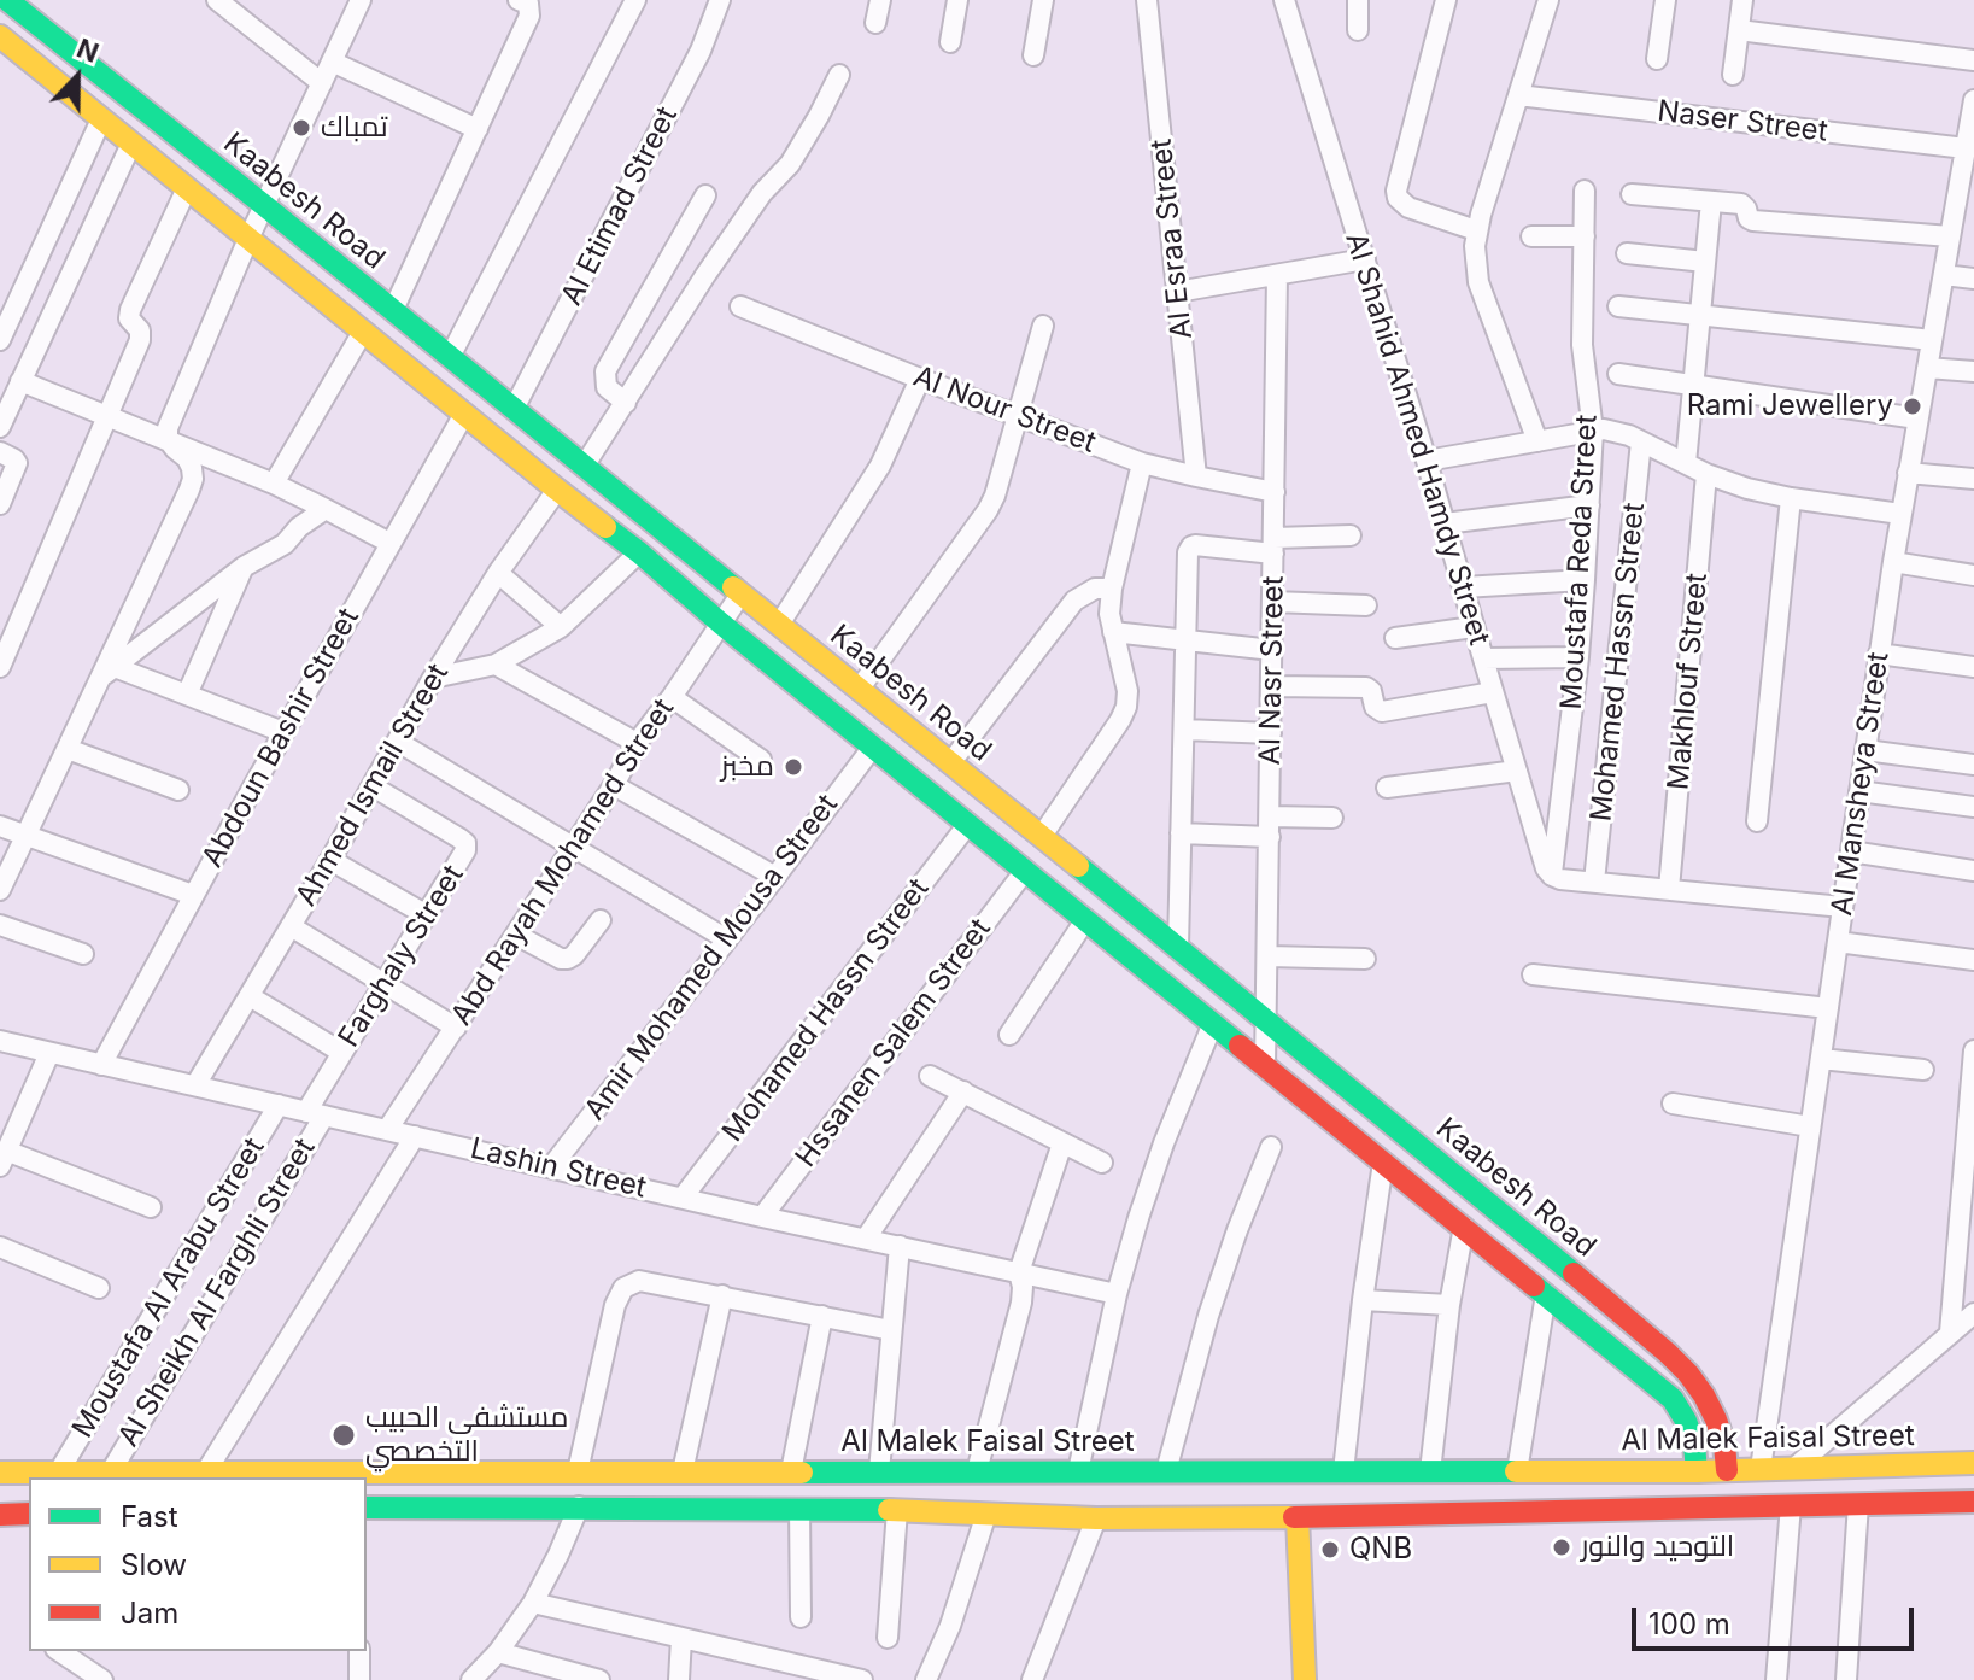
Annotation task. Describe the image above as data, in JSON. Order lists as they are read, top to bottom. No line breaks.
{"streets":{"street":["Naser Street","Kaabesh Road","Al Etimad Street","Al Esraa Street","Al Nour Street","Al Shahid Ahmed Hamdy Street","Moustafa Reda Street","Mohamed Hassn Street","Al Nasr Street","Makhlouf Street","Abdoun Bashir Street","Al Mansheya Street","Ahmed Ismail Street","Abd Rayah Mohamed Street","Farghaly Street","Amir Mohamed Mousa Street","Hssanen Salem Street","Lashin Street","Moustafa Al Arabu Street","Al Sheikh Al Farghli Street","Al Malek Faisal Street"]},"crossings":[["Naser Street","Al Mansheya Street"],["Kaabesh Road","Al Etimad Street"],["Kaabesh Road","Al Nasr Street"],["Kaabesh Road","Abd Rayah Mohamed Street"],["Kaabesh Road","Al Malek Faisal Street"],["Al Esraa Street","Al Nour Street"],["Al Nour Street","Al Nasr Street"],["Al Shahid Ahmed Hamdy Street","Moustafa Reda Street"],["Mohamed Hassn Street","Lashin Street"],["Abdoun Bashir Street","Lashin Street"],["Al Mansheya Street","Al Malek Faisal Street"],["Ahmed Ismail Street","Farghaly Street"],["Ahmed Ismail Street","Lashin Street"],["Abd Rayah Mohamed Street","Lashin Street"],["Farghaly Street","Lashin Street"],["Farghaly Street","Al Sheikh Al Farghli Street"],["Amir Mohamed Mousa Street","Lashin Street"],["Hssanen Salem Street","Lashin Street"],["Lashin Street","Moustafa Al Arabu Street"],["Lashin Street","Al Sheikh Al Farghli Street"],["Moustafa Al Arabu Street","Al Malek Faisal Street"],["Al Sheikh Al Farghli Street","Al Malek Faisal Street"]],"places":["تمباك","Rami Jewellery","مخبز","مستشفى الحبيب التخصصي","التوحيد والنور","QNB"],"legend":["Fast","Slow","Jam"],"scale_bar":"100 m","north":"top"}
